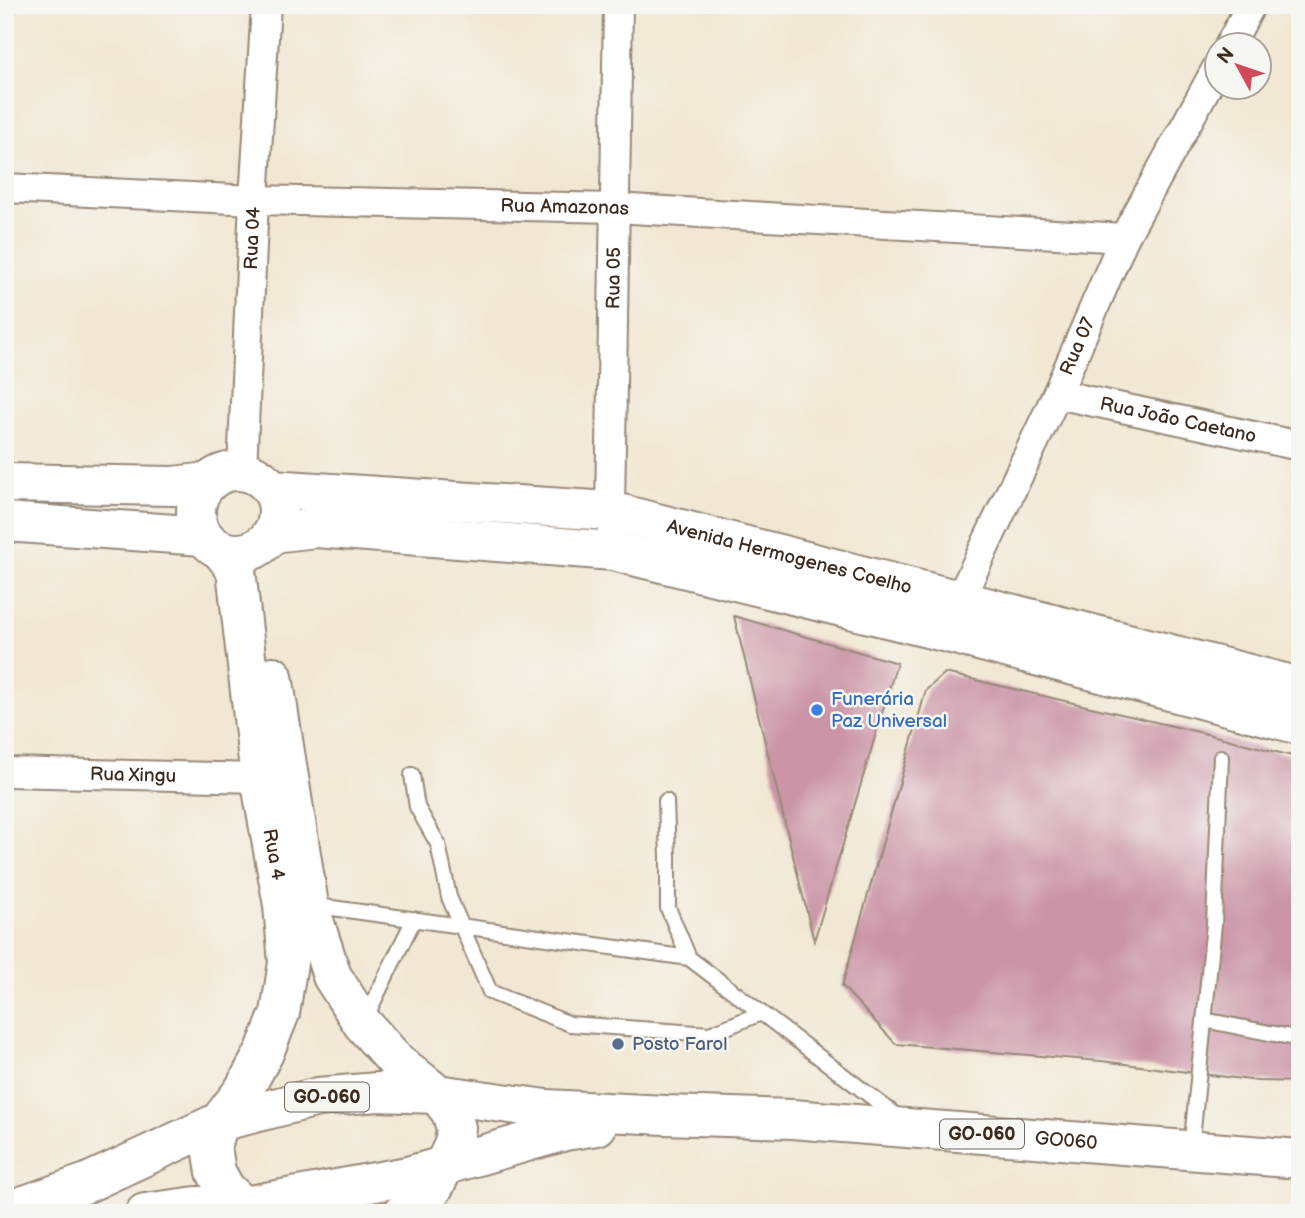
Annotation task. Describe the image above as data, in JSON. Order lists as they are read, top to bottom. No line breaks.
{"streets":{"main road":["Avenida Hermogenes Coelho","Rua 4","GO-060","GO060"],"street":["Rua Amazonas","Rua 04","Rua 05","Rua 07","Rua João Caetano","Rua Xingu"]},"crossings":[["Rua Amazonas","Rua 04"],["Rua Amazonas","Rua 05"],["Rua Amazonas","Rua 07"],["Rua 04","Avenida Hermogenes Coelho"],["Rua 04","Rua 4"],["Rua 05","Avenida Hermogenes Coelho"],["Rua 07","Rua João Caetano"],["Rua 07","Avenida Hermogenes Coelho"],["Avenida Hermogenes Coelho","Rua 4"],["Rua Xingu","Rua 4"],["Rua 4","GO-060"],["GO-060","GO060"]],"places":["Funerária Paz Universal","Posto Farol"],"north":"top left"}
